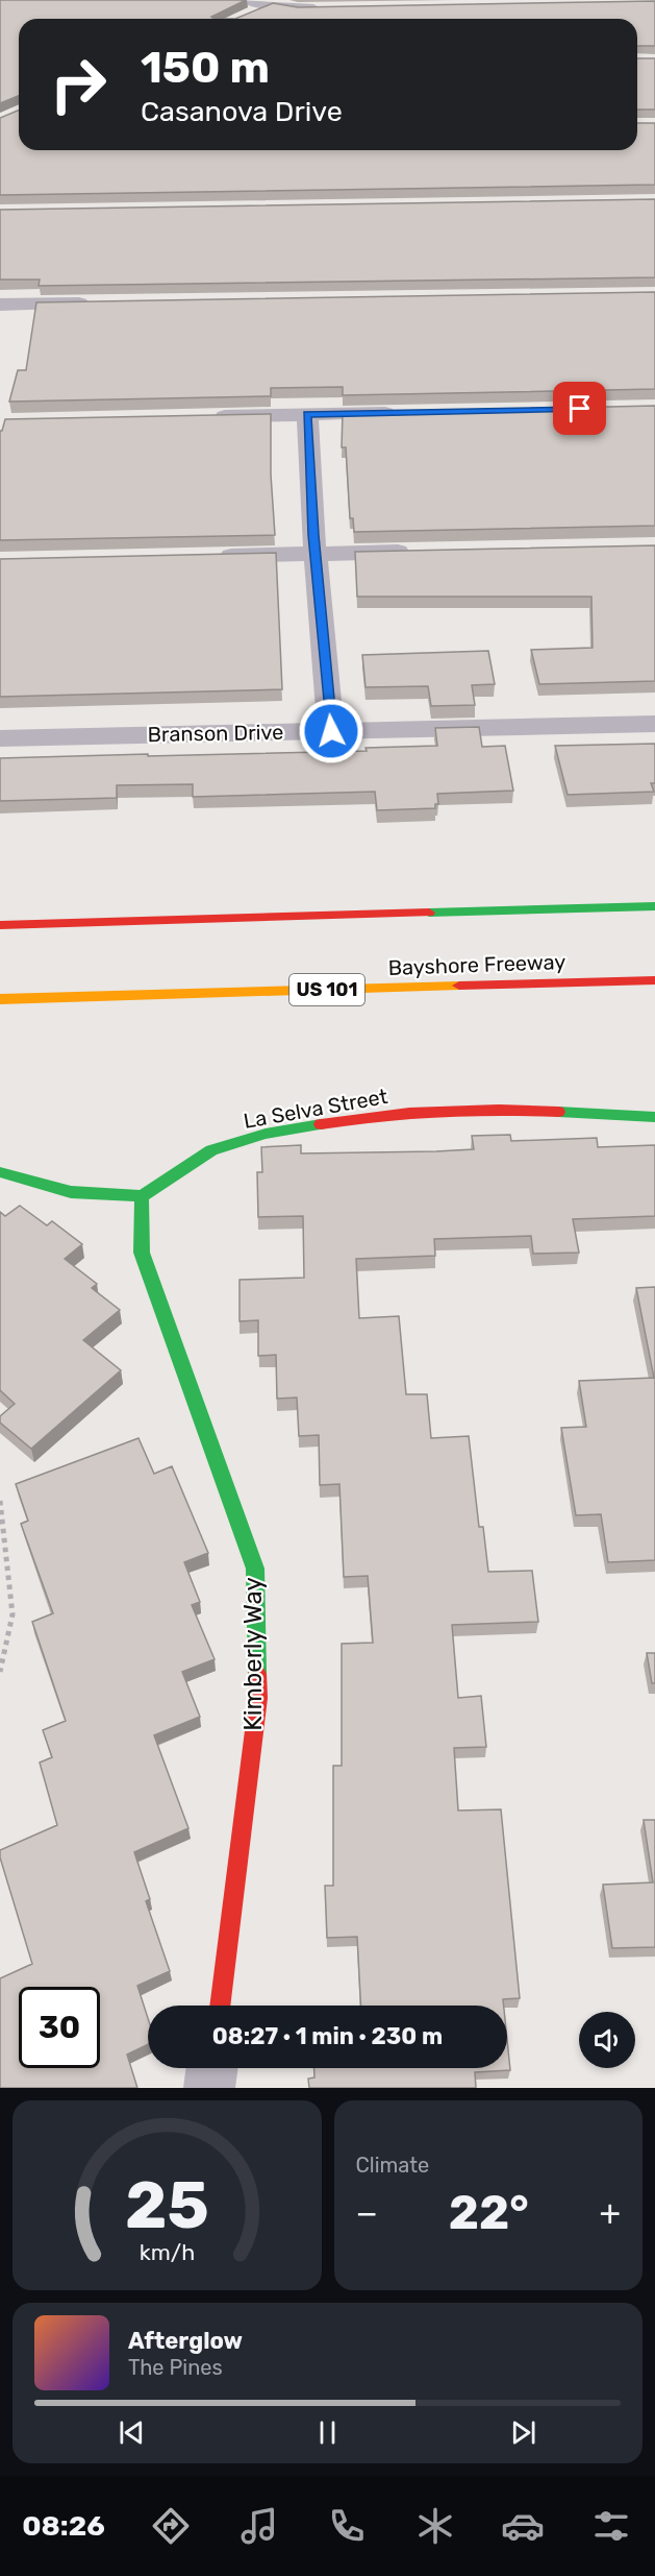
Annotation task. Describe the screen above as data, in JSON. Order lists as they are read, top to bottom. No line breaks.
{"streets":{"main road":["Bayshore Freeway","US 101","La Selva Street","Kimberly Way"],"street":["Branson Drive"]},"crossings":[["La Selva Street","Kimberly Way"]],"page":{"turn":["150 m","Casanova Drive"],"limit":"30","trip":"08:27 · 1 min · 230 m","tile":"Climate","heat":["−","22°","+"],"song":["Afterglow","The Pines"],"tabs":"08:26","gauge":["25","km/h"]}}
